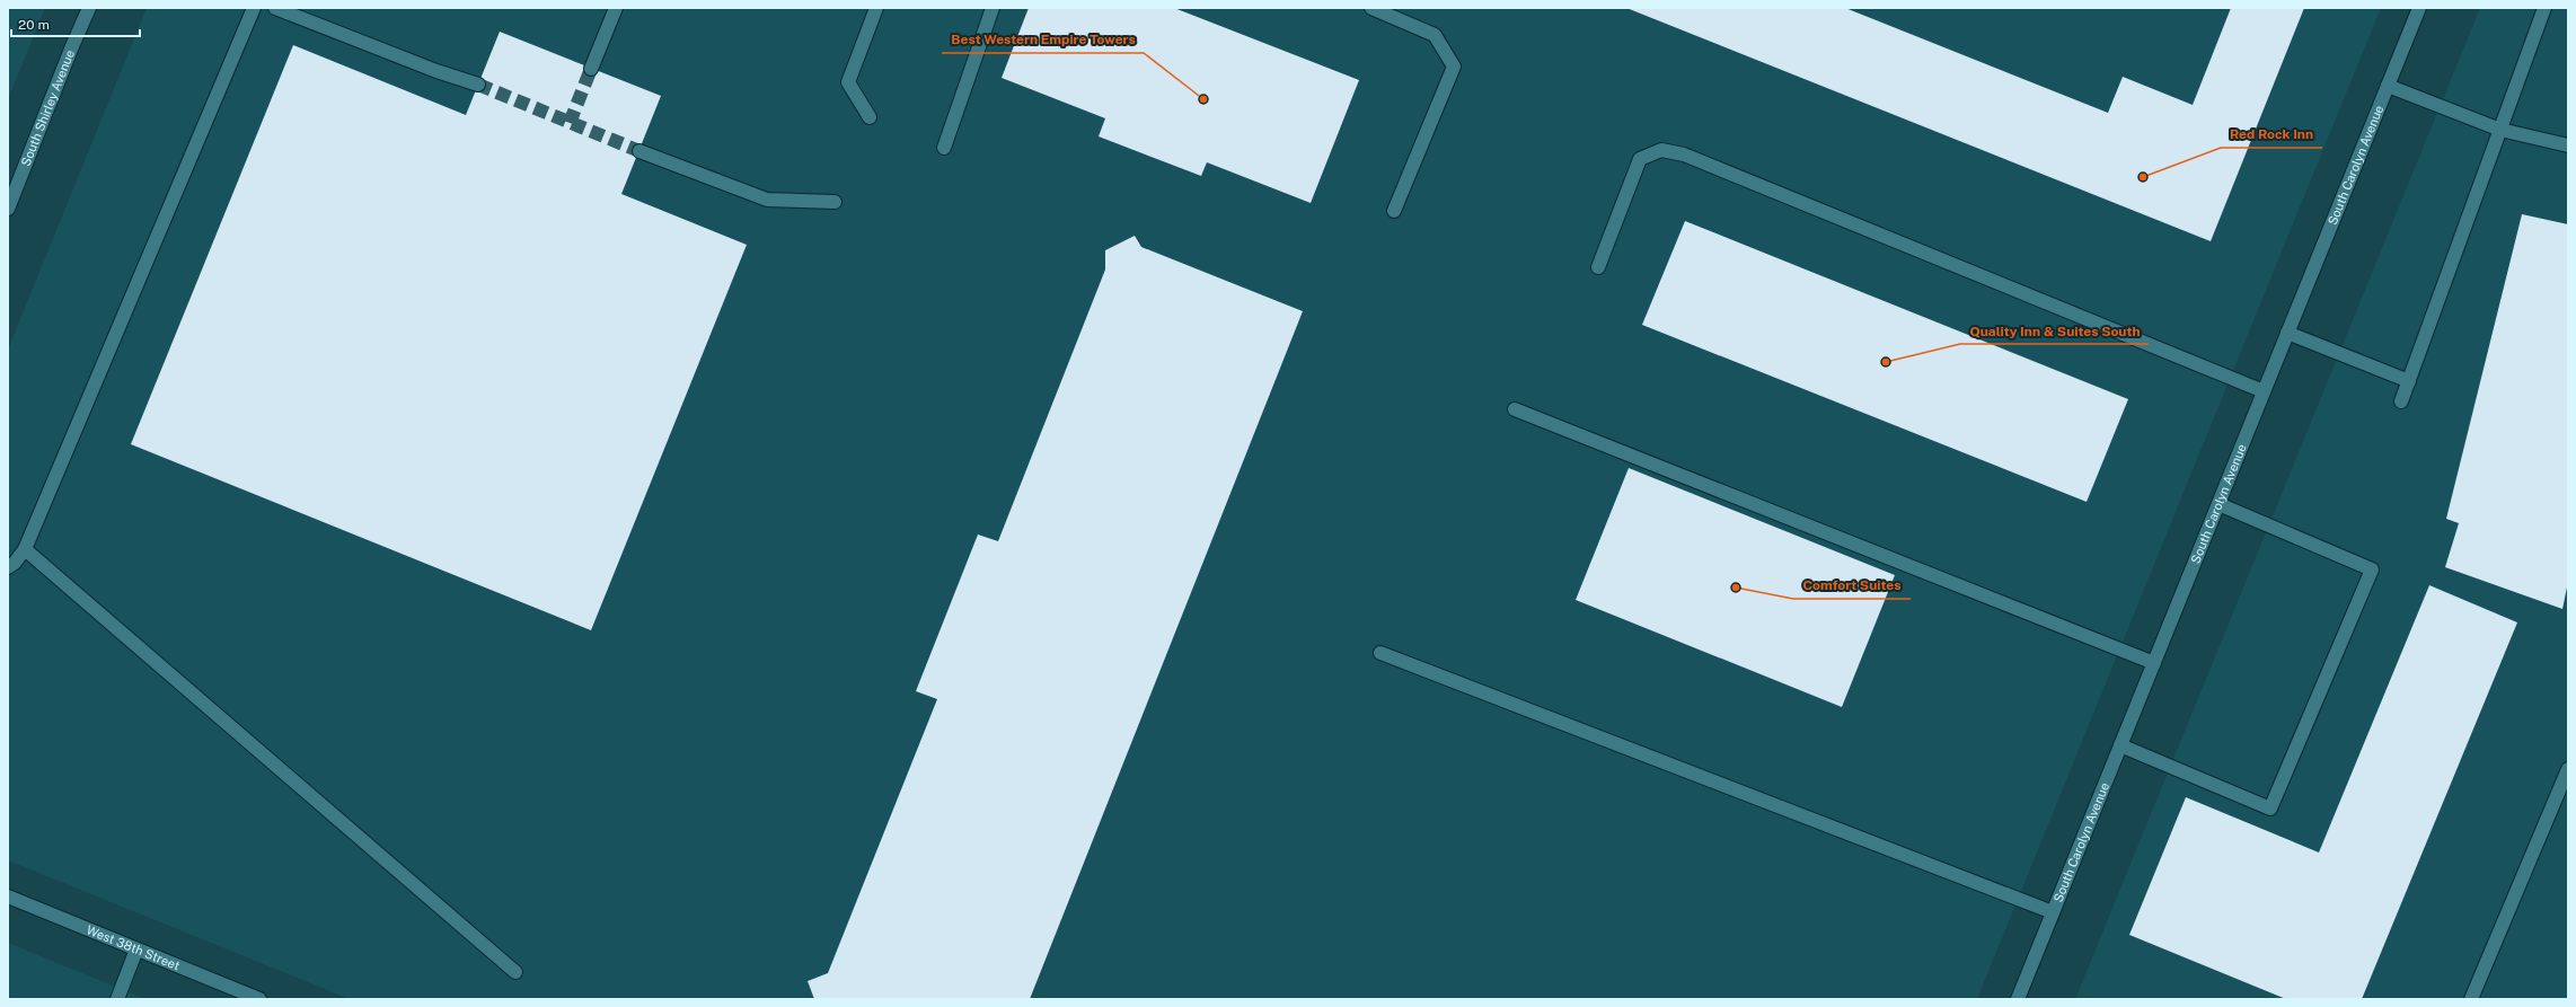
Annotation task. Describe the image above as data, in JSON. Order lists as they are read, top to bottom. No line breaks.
{"streets":{"street":["South Shirley Avenue","South Carolyn Avenue","West 38th Street"]},"places":["Best Western Empire Towers","Red Rock Inn","Quality Inn & Suites South","Comfort Suites"],"scale_bar":"20 m"}
